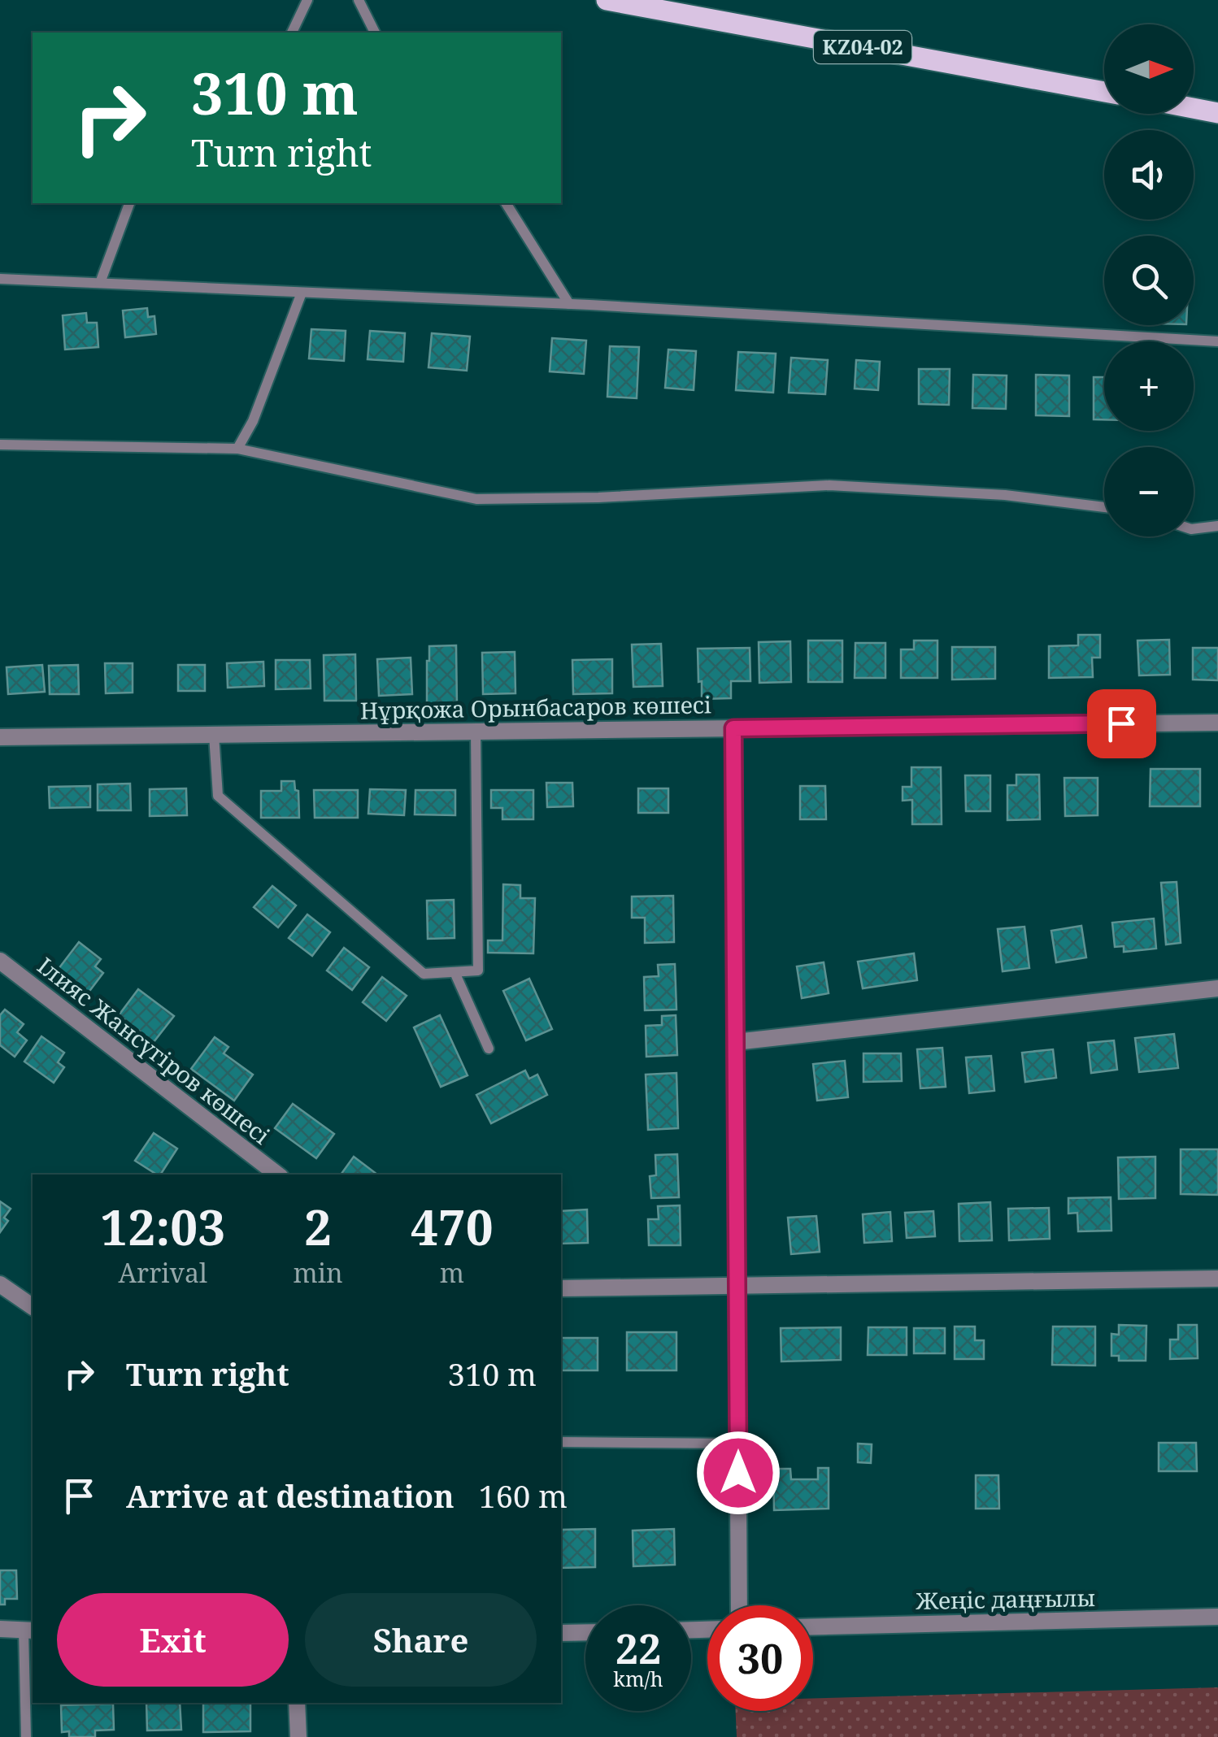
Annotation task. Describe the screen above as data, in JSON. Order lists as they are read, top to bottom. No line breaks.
{"streets":{"main road":["KZ04-02"],"street":["Нұрқожа Орынбасаров көшесі","Ілияс Жансүгіров көшесі","Жеңіс даңғылы"]},"north":"right","page":{"map_buttons":["+","−"],"turn":["310 m","Turn right"],"eta":["12:03","Arrival","2","min","470","m"],"list":[{"name":"Turn right","value":"310 m"},{"name":"Arrive at destination","value":"160 m"}],"buttons":["Exit","Share"],"speed":"22 km/h","limit":"30"}}
